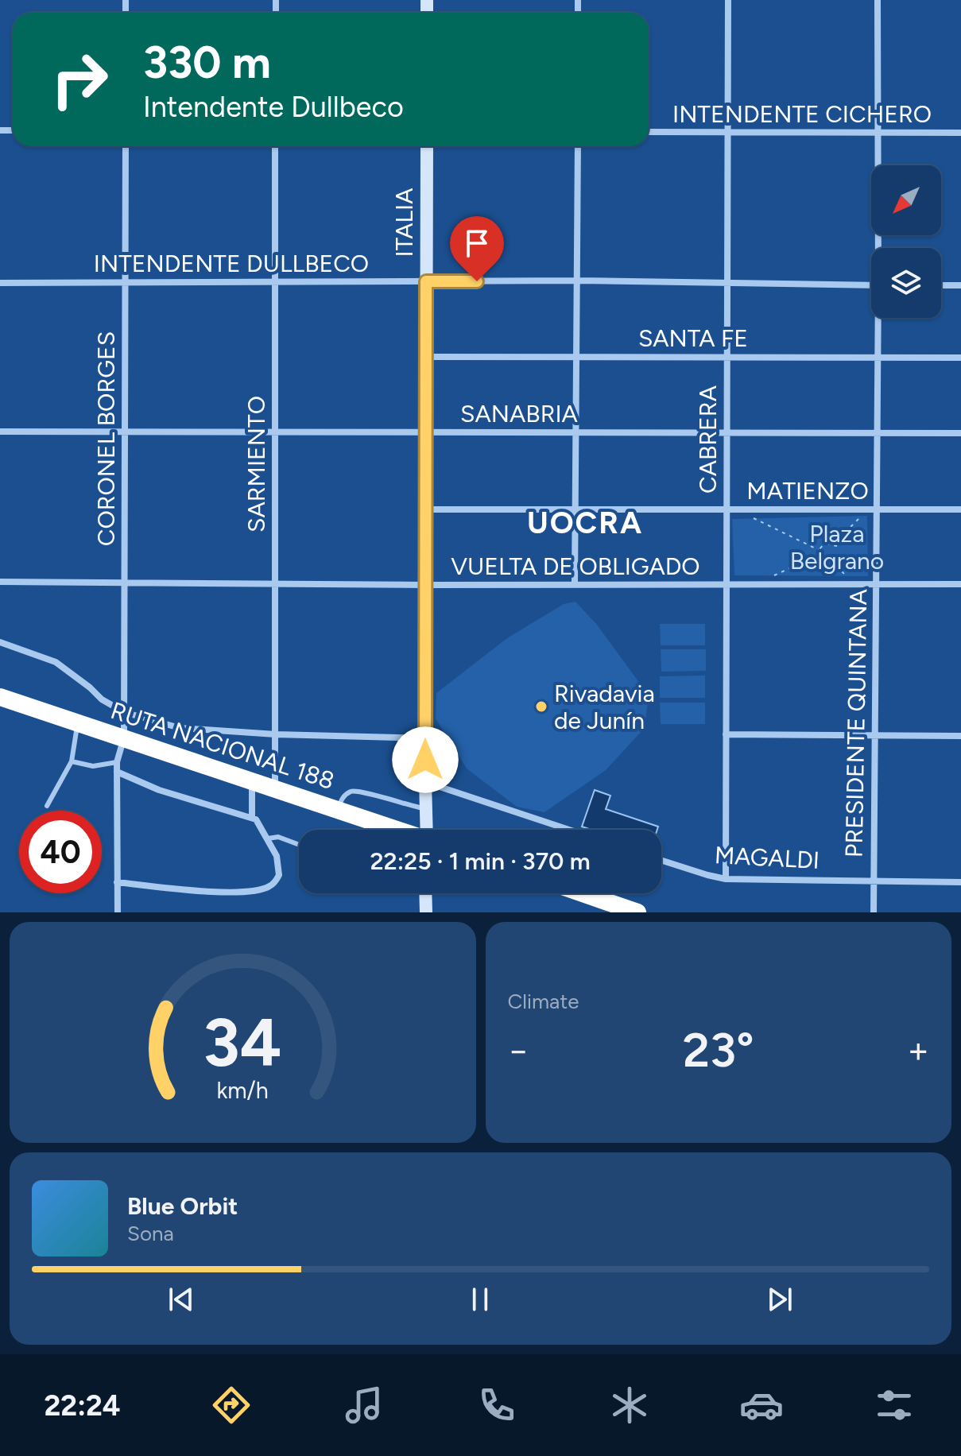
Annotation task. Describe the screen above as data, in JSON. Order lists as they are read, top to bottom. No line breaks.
{"streets":{"highway":["RUTA NACIONAL 188"],"street":["INTENDENTE CICHERO","ITALIA","INTENDENTE DULLBECO","SANTA FE","SANABRIA","CORONEL BORGES","CABRERA","SARMIENTO","MATIENZO","VUELTA DE OBLIGADO","PRESIDENTE QUINTANA","MAGALDI"]},"crossings":[["INTENDENTE CICHERO","CABRERA"],["INTENDENTE CICHERO","PRESIDENTE QUINTANA"],["ITALIA","INTENDENTE DULLBECO"],["ITALIA","SANTA FE"],["ITALIA","SANABRIA"],["ITALIA","MATIENZO"],["ITALIA","VUELTA DE OBLIGADO"],["INTENDENTE DULLBECO","CORONEL BORGES"],["INTENDENTE DULLBECO","CABRERA"],["INTENDENTE DULLBECO","SARMIENTO"],["SANTA FE","CABRERA"],["SANTA FE","PRESIDENTE QUINTANA"],["SANABRIA","CORONEL BORGES"],["SANABRIA","CABRERA"],["SANABRIA","SARMIENTO"],["SANABRIA","PRESIDENTE QUINTANA"],["CORONEL BORGES","VUELTA DE OBLIGADO"],["CORONEL BORGES","RUTA NACIONAL 188"],["CABRERA","MATIENZO"],["CABRERA","VUELTA DE OBLIGADO"],["CABRERA","MAGALDI"],["SARMIENTO","VUELTA DE OBLIGADO"],["SARMIENTO","RUTA NACIONAL 188"],["MATIENZO","PRESIDENTE QUINTANA"],["VUELTA DE OBLIGADO","PRESIDENTE QUINTANA"],["PRESIDENTE QUINTANA","MAGALDI"]],"districts":["UOCRA"],"parks":["Plaza Belgrano"],"places":["Rivadavia de Junín"],"north":"bottom left","page":{"turn":["330 m","Intendente Dullbeco"],"limit":"40","trip":"22:25 · 1 min · 370 m","tile":"Climate","heat":["−","23°","+"],"song":["Blue Orbit","Sona"],"tabs":"22:24","gauge":["34","km/h"]}}
